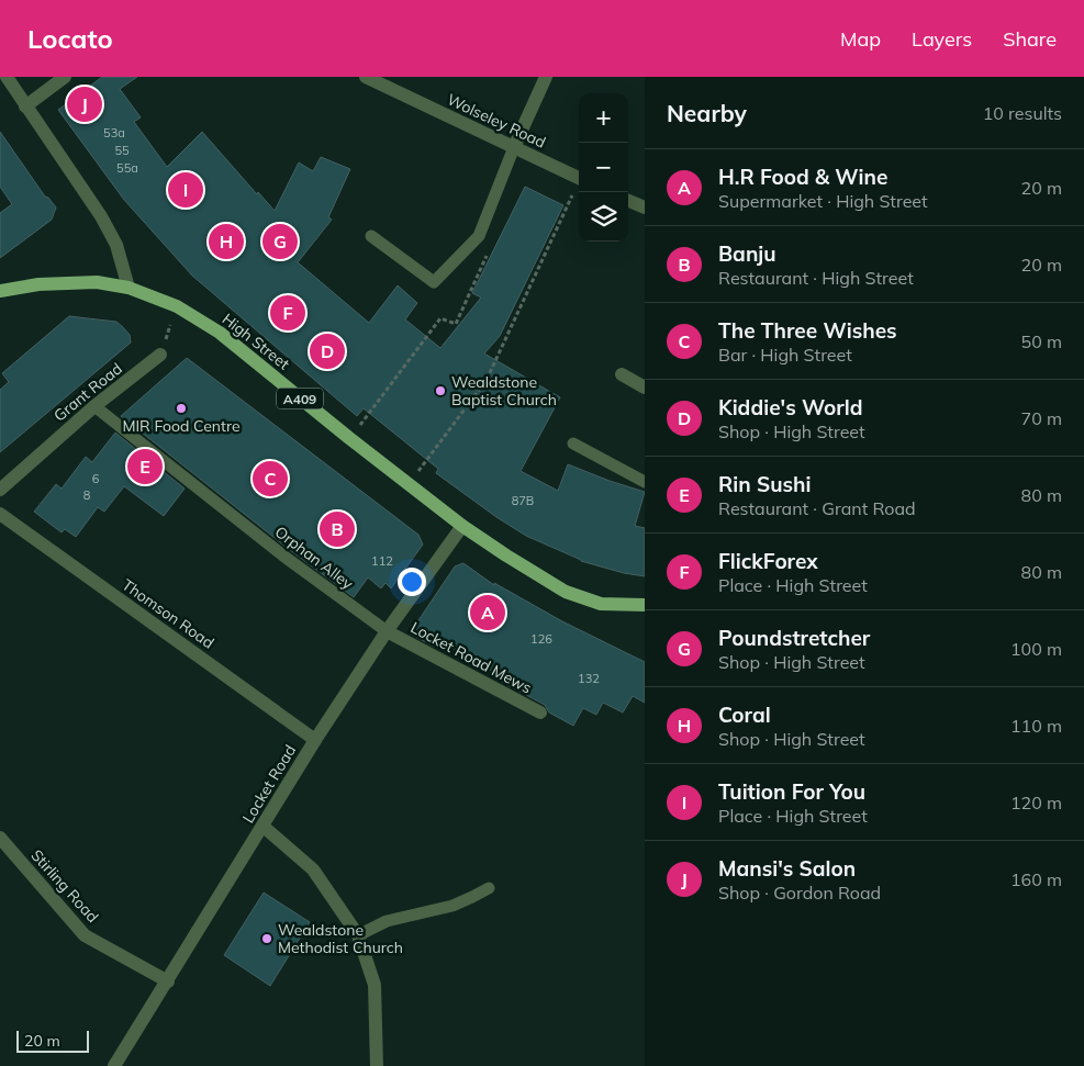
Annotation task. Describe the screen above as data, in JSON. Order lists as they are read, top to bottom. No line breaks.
{"streets":{"main road":["High Street","A409"],"street":["Wolseley Road","Grant Road","Thomson Road","Locket Road Mews","Locket Road","Stirling Road"],"lane":["Orphan Alley"]},"crossings":[["High Street","A409"],["High Street","Locket Road"],["Grant Road","Orphan Alley"],["Orphan Alley","Locket Road Mews"],["Orphan Alley","Locket Road"],["Thomson Road","Locket Road"],["Locket Road Mews","Locket Road"],["Locket Road","Stirling Road"]],"places":["Wealdstone Baptist Church","MIR Food Centre","Wealdstone Methodist Church"],"house_numbers":["53a","55","55a","6","8","87B","112","126","132"],"scale_bar":"20 m","page":{"header":"Locato","nav":["Map","Layers","Share"],"heading":["Nearby","10 results"],"pins":["J","I","G","H","F","D","E","C","B","A"],"map_buttons":["+","−"],"list":[{"mark":"A","name":"H.R Food & Wine","note":"Supermarket · High Street","value":"20 m"},{"mark":"B","name":"Banju","note":"Restaurant · High Street","value":"20 m"},{"mark":"C","name":"The Three Wishes","note":"Bar · High Street","value":"50 m"},{"mark":"D","name":"Kiddie's World","note":"Shop · High Street","value":"70 m"},{"mark":"E","name":"Rin Sushi","note":"Restaurant · Grant Road","value":"80 m"},{"mark":"F","name":"FlickForex","note":"Place · High Street","value":"80 m"},{"mark":"G","name":"Poundstretcher","note":"Shop · High Street","value":"100 m"},{"mark":"H","name":"Coral","note":"Shop · High Street","value":"110 m"},{"mark":"I","name":"Tuition For You","note":"Place · High Street","value":"120 m"},{"mark":"J","name":"Mansi's Salon","note":"Shop · Gordon Road","value":"160 m"}],"scale":"20 m"}}
